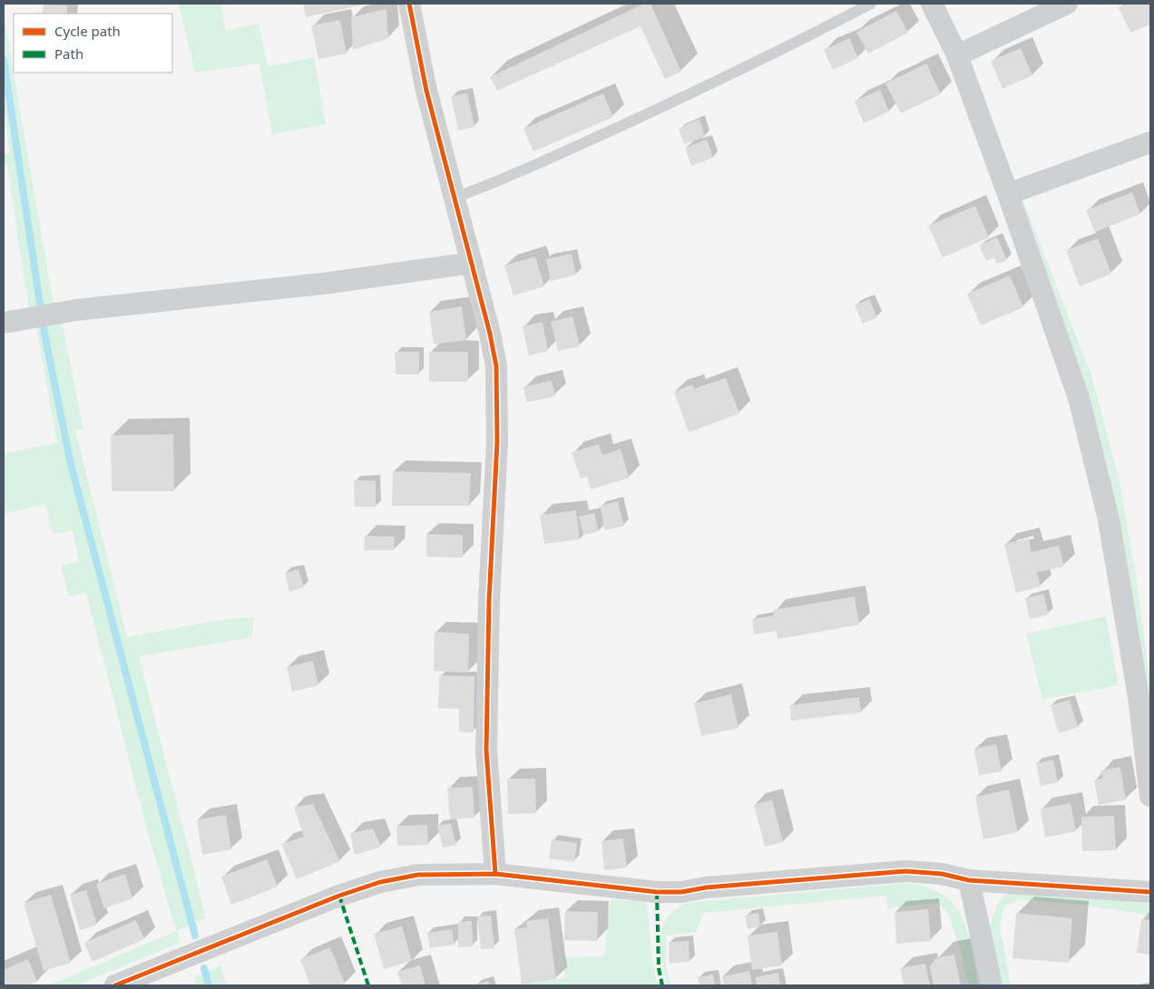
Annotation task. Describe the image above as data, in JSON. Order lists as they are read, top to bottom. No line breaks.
{"legend":["Cycle path","Path"]}
